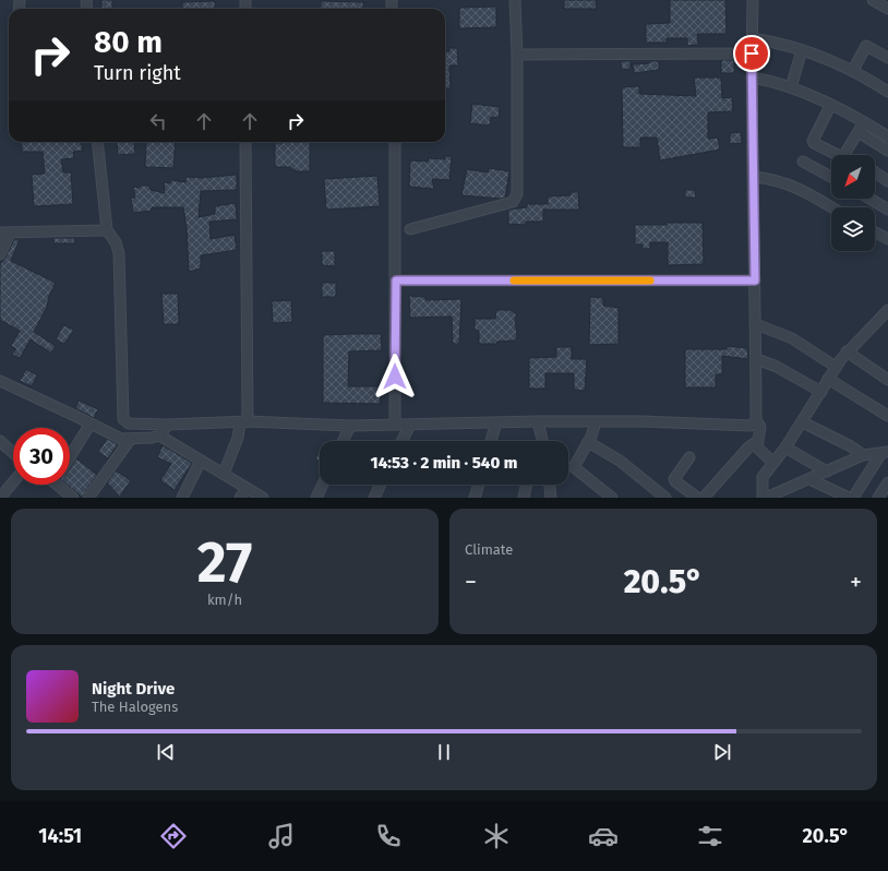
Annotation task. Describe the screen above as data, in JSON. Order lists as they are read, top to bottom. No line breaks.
{"north":"bottom left","page":{"turn":["80 m","Turn right"],"limit":"30","trip":"14:53 · 2 min · 540 m","tile":[["27","km/h"],"Climate"],"heat":["−","20.5°","+"],"song":["Night Drive","The Halogens"],"tabs":["14:51","20.5°"]}}
